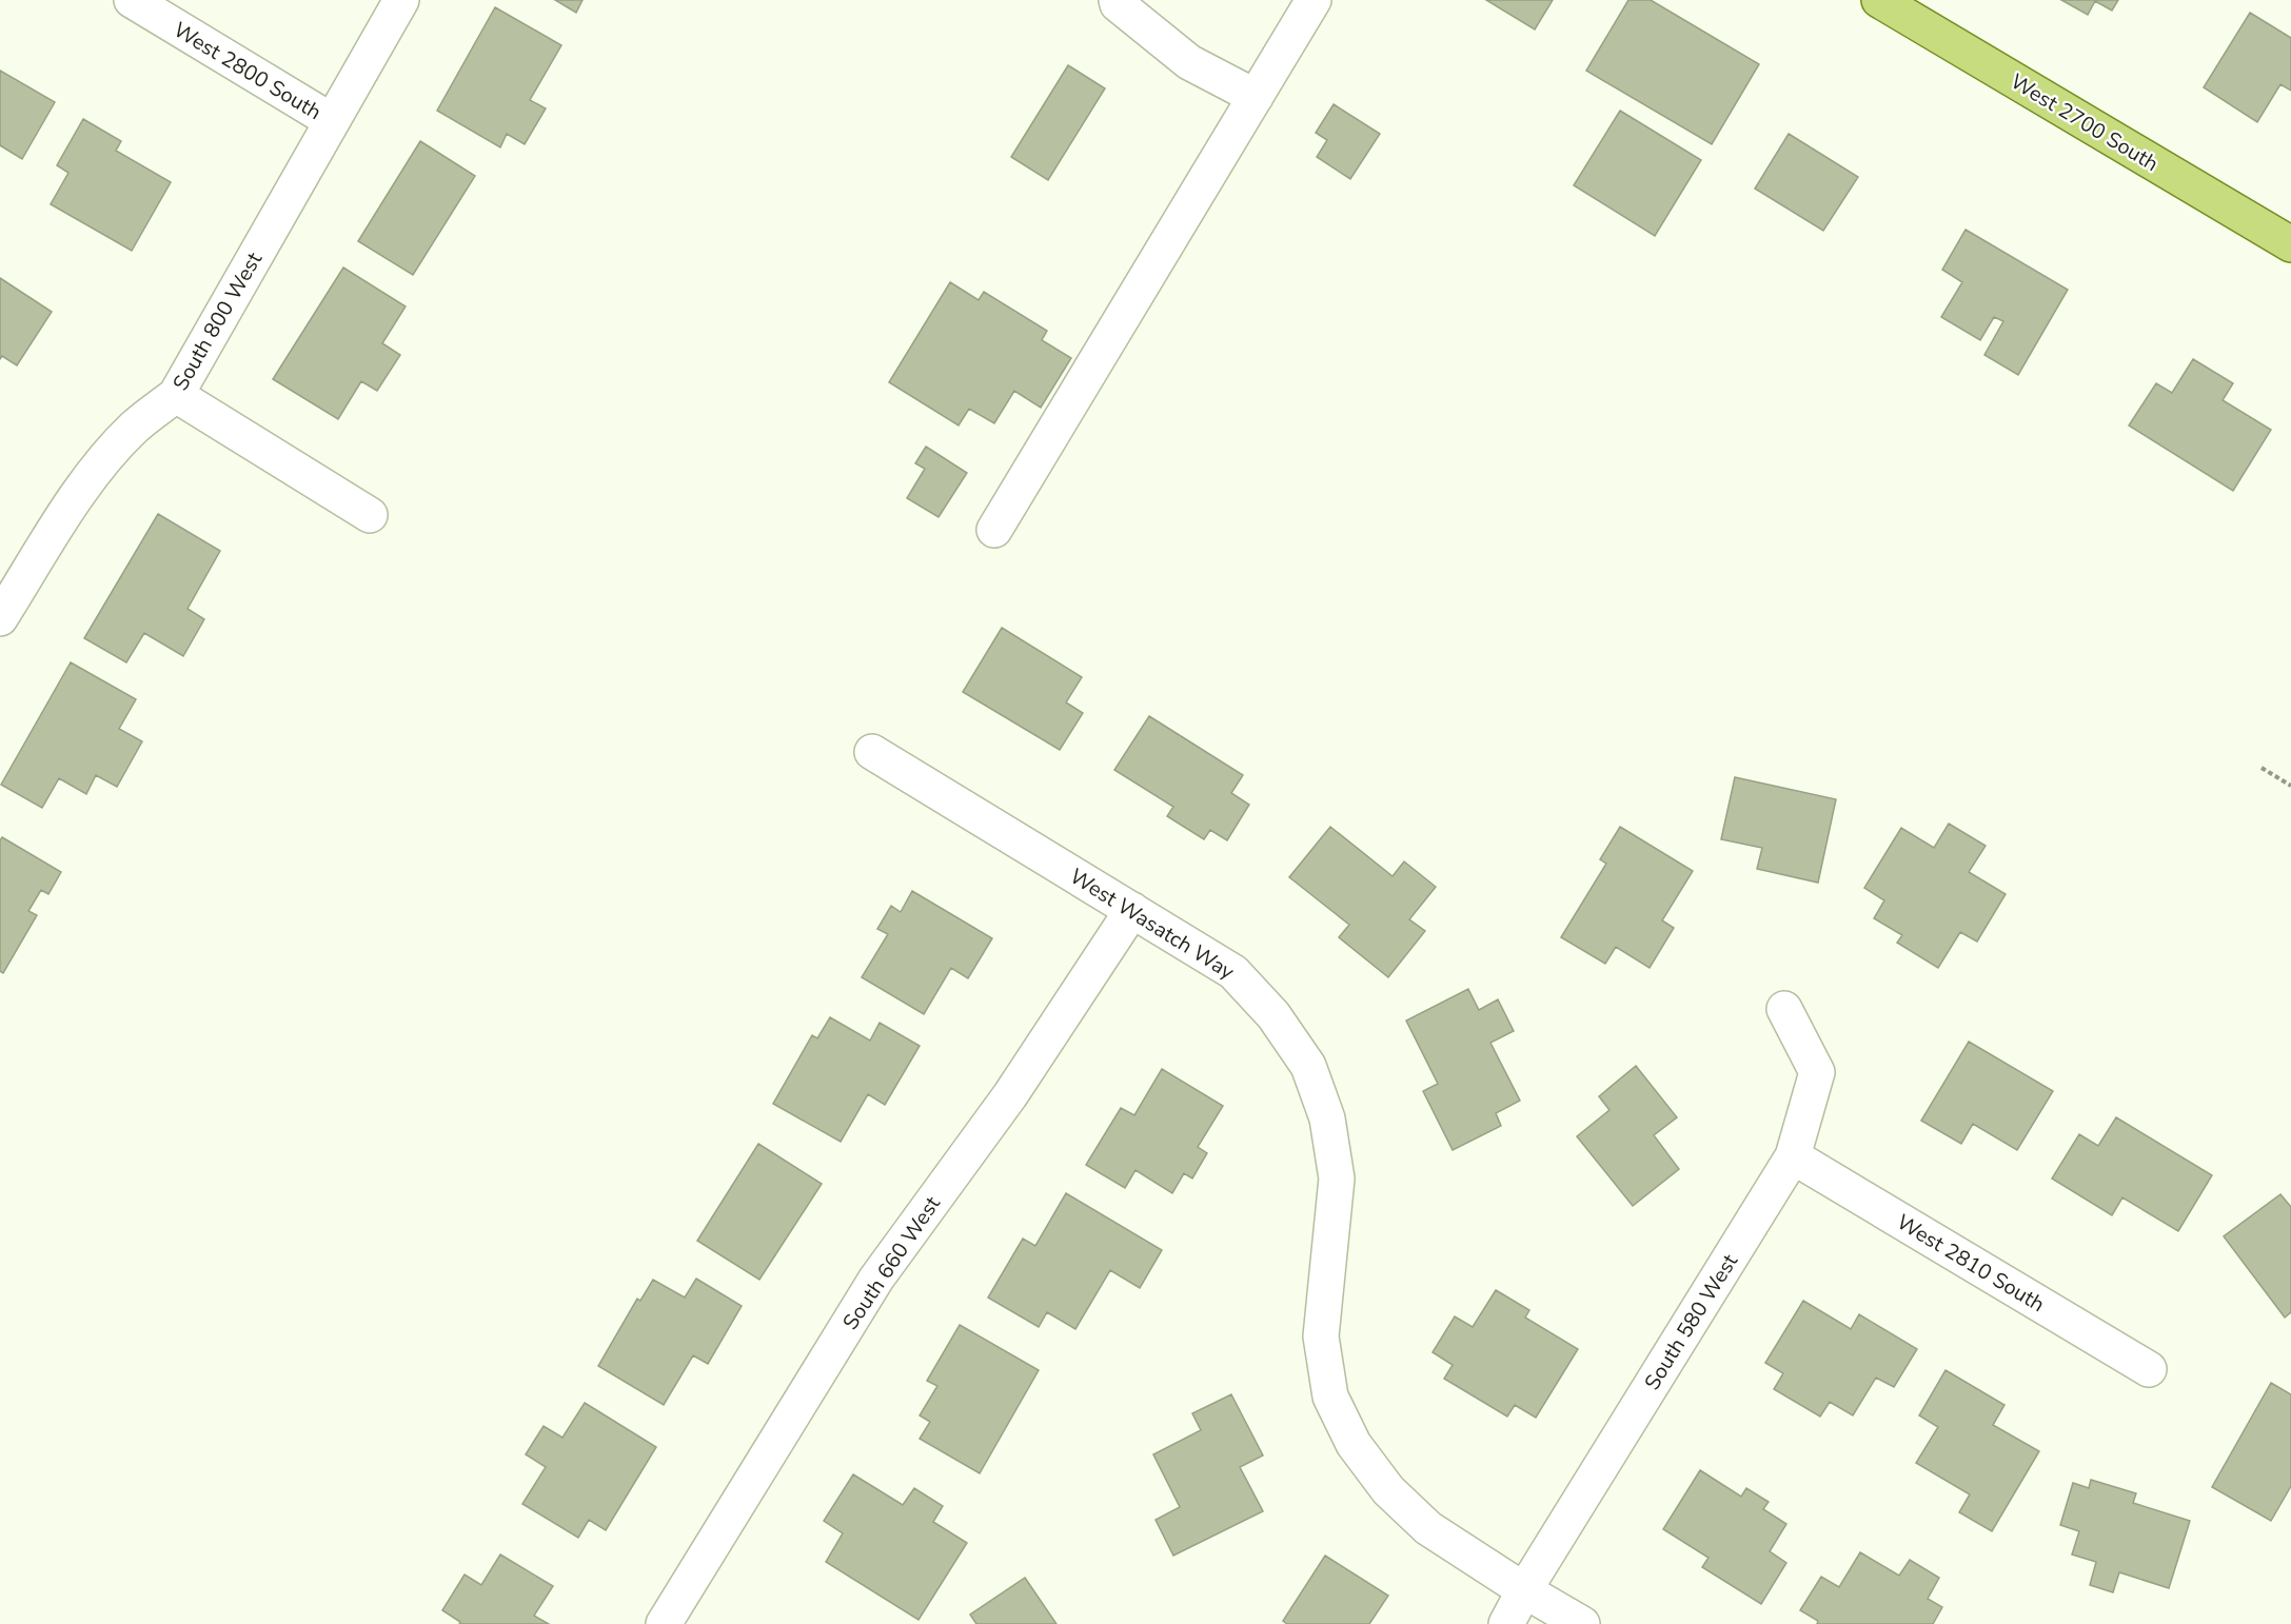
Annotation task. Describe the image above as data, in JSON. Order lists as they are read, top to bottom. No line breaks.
{"streets":{"main road":["West 2700 South"],"street":["West 2800 South","South 800 West","West Wasatch Way","South 660 West","West 2810 South","South 580 West"]},"crossings":[["West 2800 South","South 800 West"],["West Wasatch Way","South 660 West"],["West Wasatch Way","South 580 West"],["West 2810 South","South 580 West"]]}
